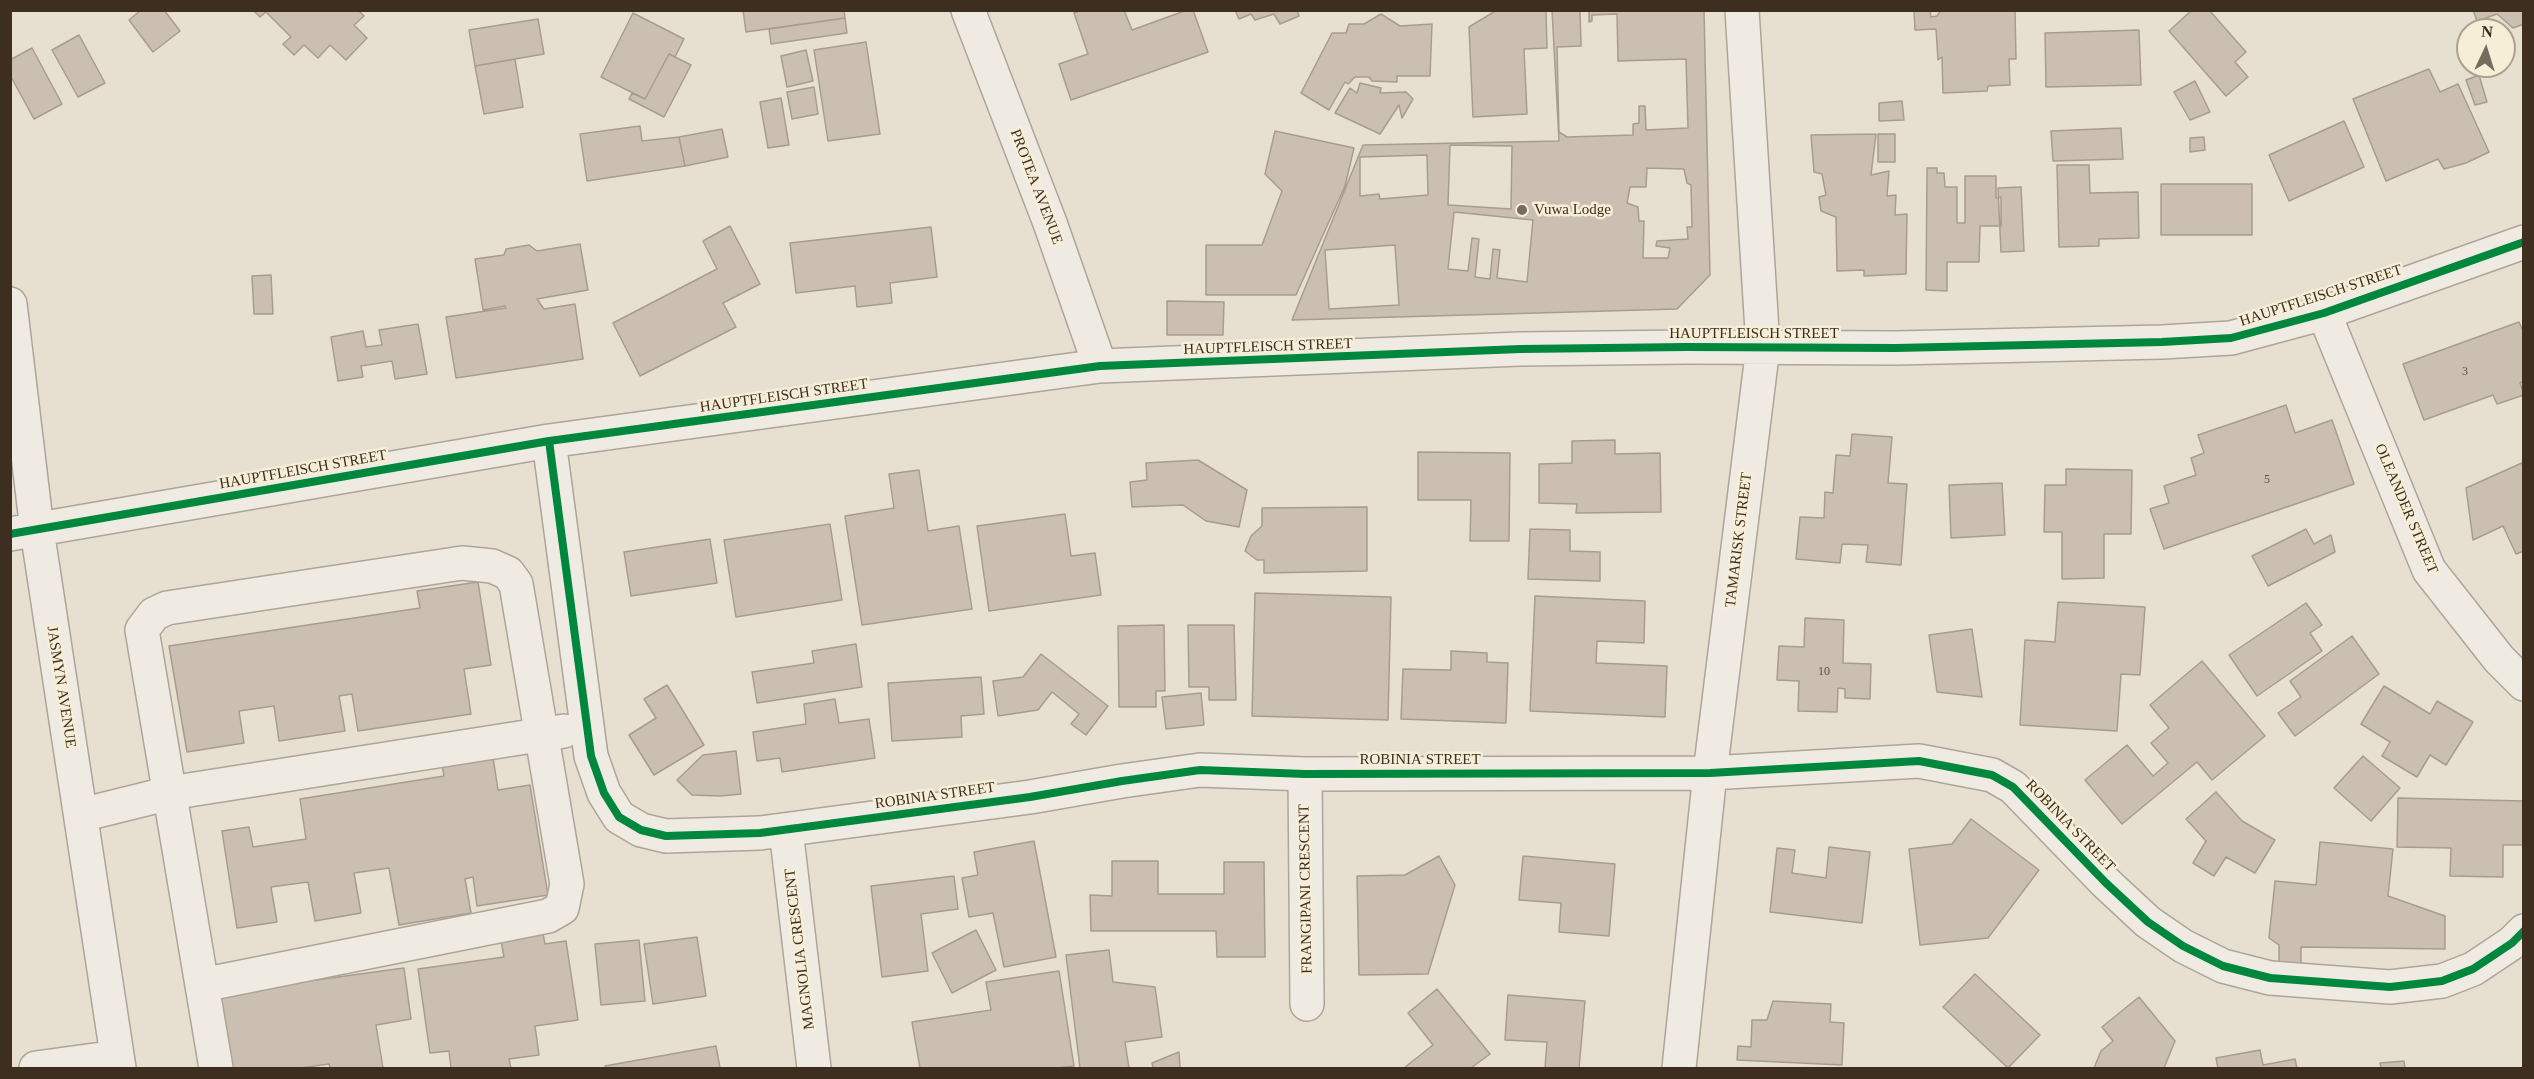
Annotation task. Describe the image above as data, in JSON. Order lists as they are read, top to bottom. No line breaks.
{"streets":{"street":["PROTEA AVENUE","HAUPTFLEISCH STREET","OLEANDER STREET","TAMARISK STREET","JASMYN AVENUE","ROBINIA STREET","FRANGIPANI CRESCENT","MAGNOLIA CRESCENT"]},"crossings":[["PROTEA AVENUE","HAUPTFLEISCH STREET"],["HAUPTFLEISCH STREET","OLEANDER STREET"],["HAUPTFLEISCH STREET","TAMARISK STREET"],["HAUPTFLEISCH STREET","JASMYN AVENUE"],["HAUPTFLEISCH STREET","ROBINIA STREET"],["TAMARISK STREET","ROBINIA STREET"],["ROBINIA STREET","FRANGIPANI CRESCENT"],["ROBINIA STREET","MAGNOLIA CRESCENT"]],"places":["Vuwa Lodge"],"house_numbers":["3","5","10"],"north":"top"}
